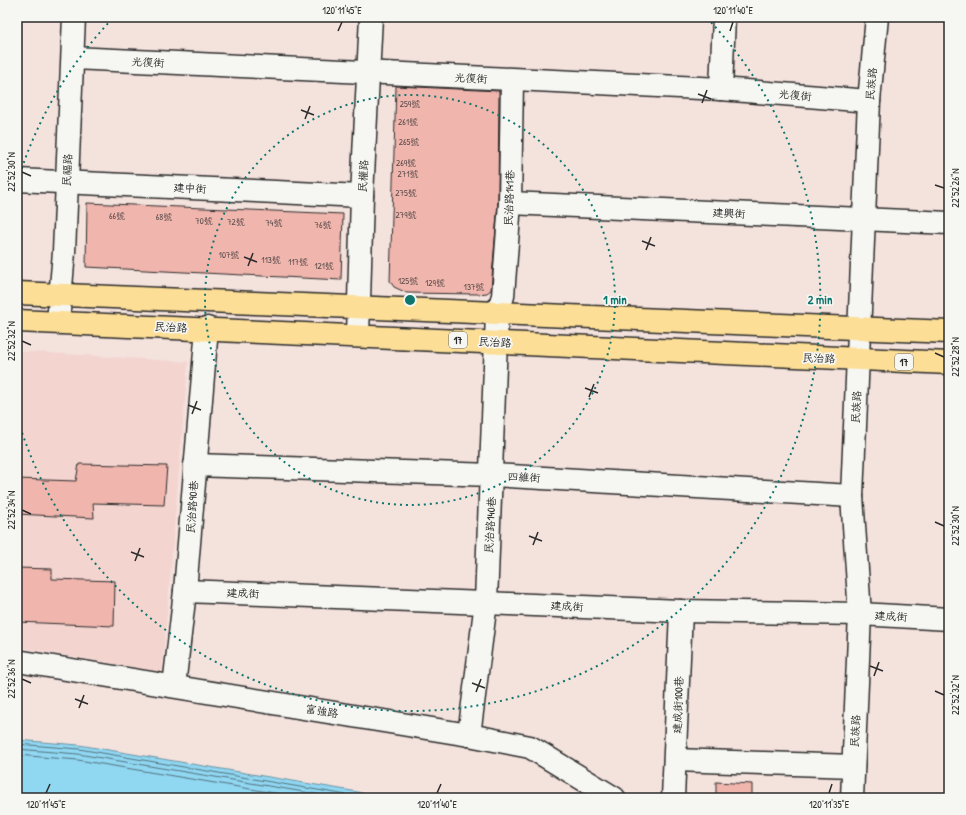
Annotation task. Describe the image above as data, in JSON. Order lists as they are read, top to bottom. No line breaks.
{"streets":{"main road":["民治路","17"],"street":["光復街","民族路","民福路","民權路","建中街","民治路141巷","建興街","四維街","民治路90巷","民治路140巷","建成街","建成街100巷","富強路"]},"crossings":[["光復街","民族路"],["光復街","民福路"],["光復街","民權路"],["光復街","民治路141巷"],["民族路","建興街"],["民族路","民治路"],["民族路","四維街"],["民族路","建成街"],["民福路","建中街"],["民福路","民治路"],["民權路","建中街"],["民權路","民治路"],["民治路141巷","建興街"],["民治路141巷","民治路140巷"],["民治路","民治路90巷"],["民治路","民治路140巷"],["四維街","民治路90巷"],["四維街","民治路140巷"],["民治路90巷","建成街"],["民治路90巷","富強路"],["民治路140巷","建成街"],["民治路140巷","富強路"],["建成街","建成街100巷"]],"house_numbers":["259號","261號","265號","269號","271號","275號","279號","66號","68號","70號","72號","74號","76號","107號","113號","117號","121號","125號","129號","137號"],"coordinates":["120°11'45\"E","120°11'40\"E","22°52'30\"N","22°52'26\"N","22°52'32\"N","22°52'28\"N","22°52'34\"N","22°52'36\"N","120°11'35\"E"],"rings":["1 min","2 min"]}
